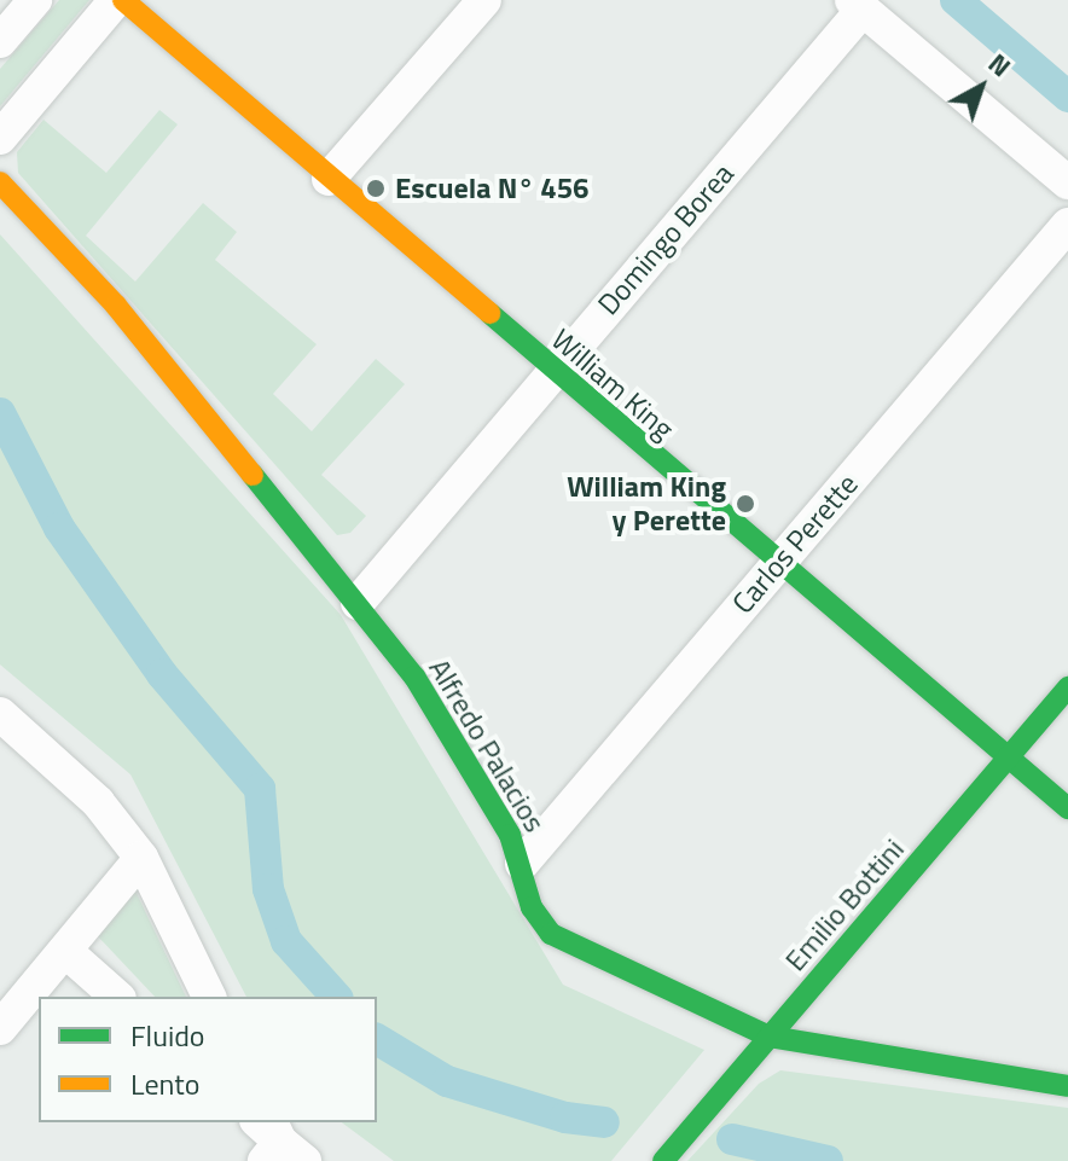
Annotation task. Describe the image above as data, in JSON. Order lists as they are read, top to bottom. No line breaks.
{"streets":{"street":["Domingo Borea","William King","Carlos Perette","Alfredo Palacios","Emilio Bottini"]},"crossings":[["Domingo Borea","William King"],["Domingo Borea","Alfredo Palacios"],["William King","Carlos Perette"],["William King","Emilio Bottini"],["Carlos Perette","Alfredo Palacios"],["Alfredo Palacios","Emilio Bottini"]],"places":["Escuela N° 456","William King y Perette"],"legend":["Fluido","Lento"],"north":"top right"}
